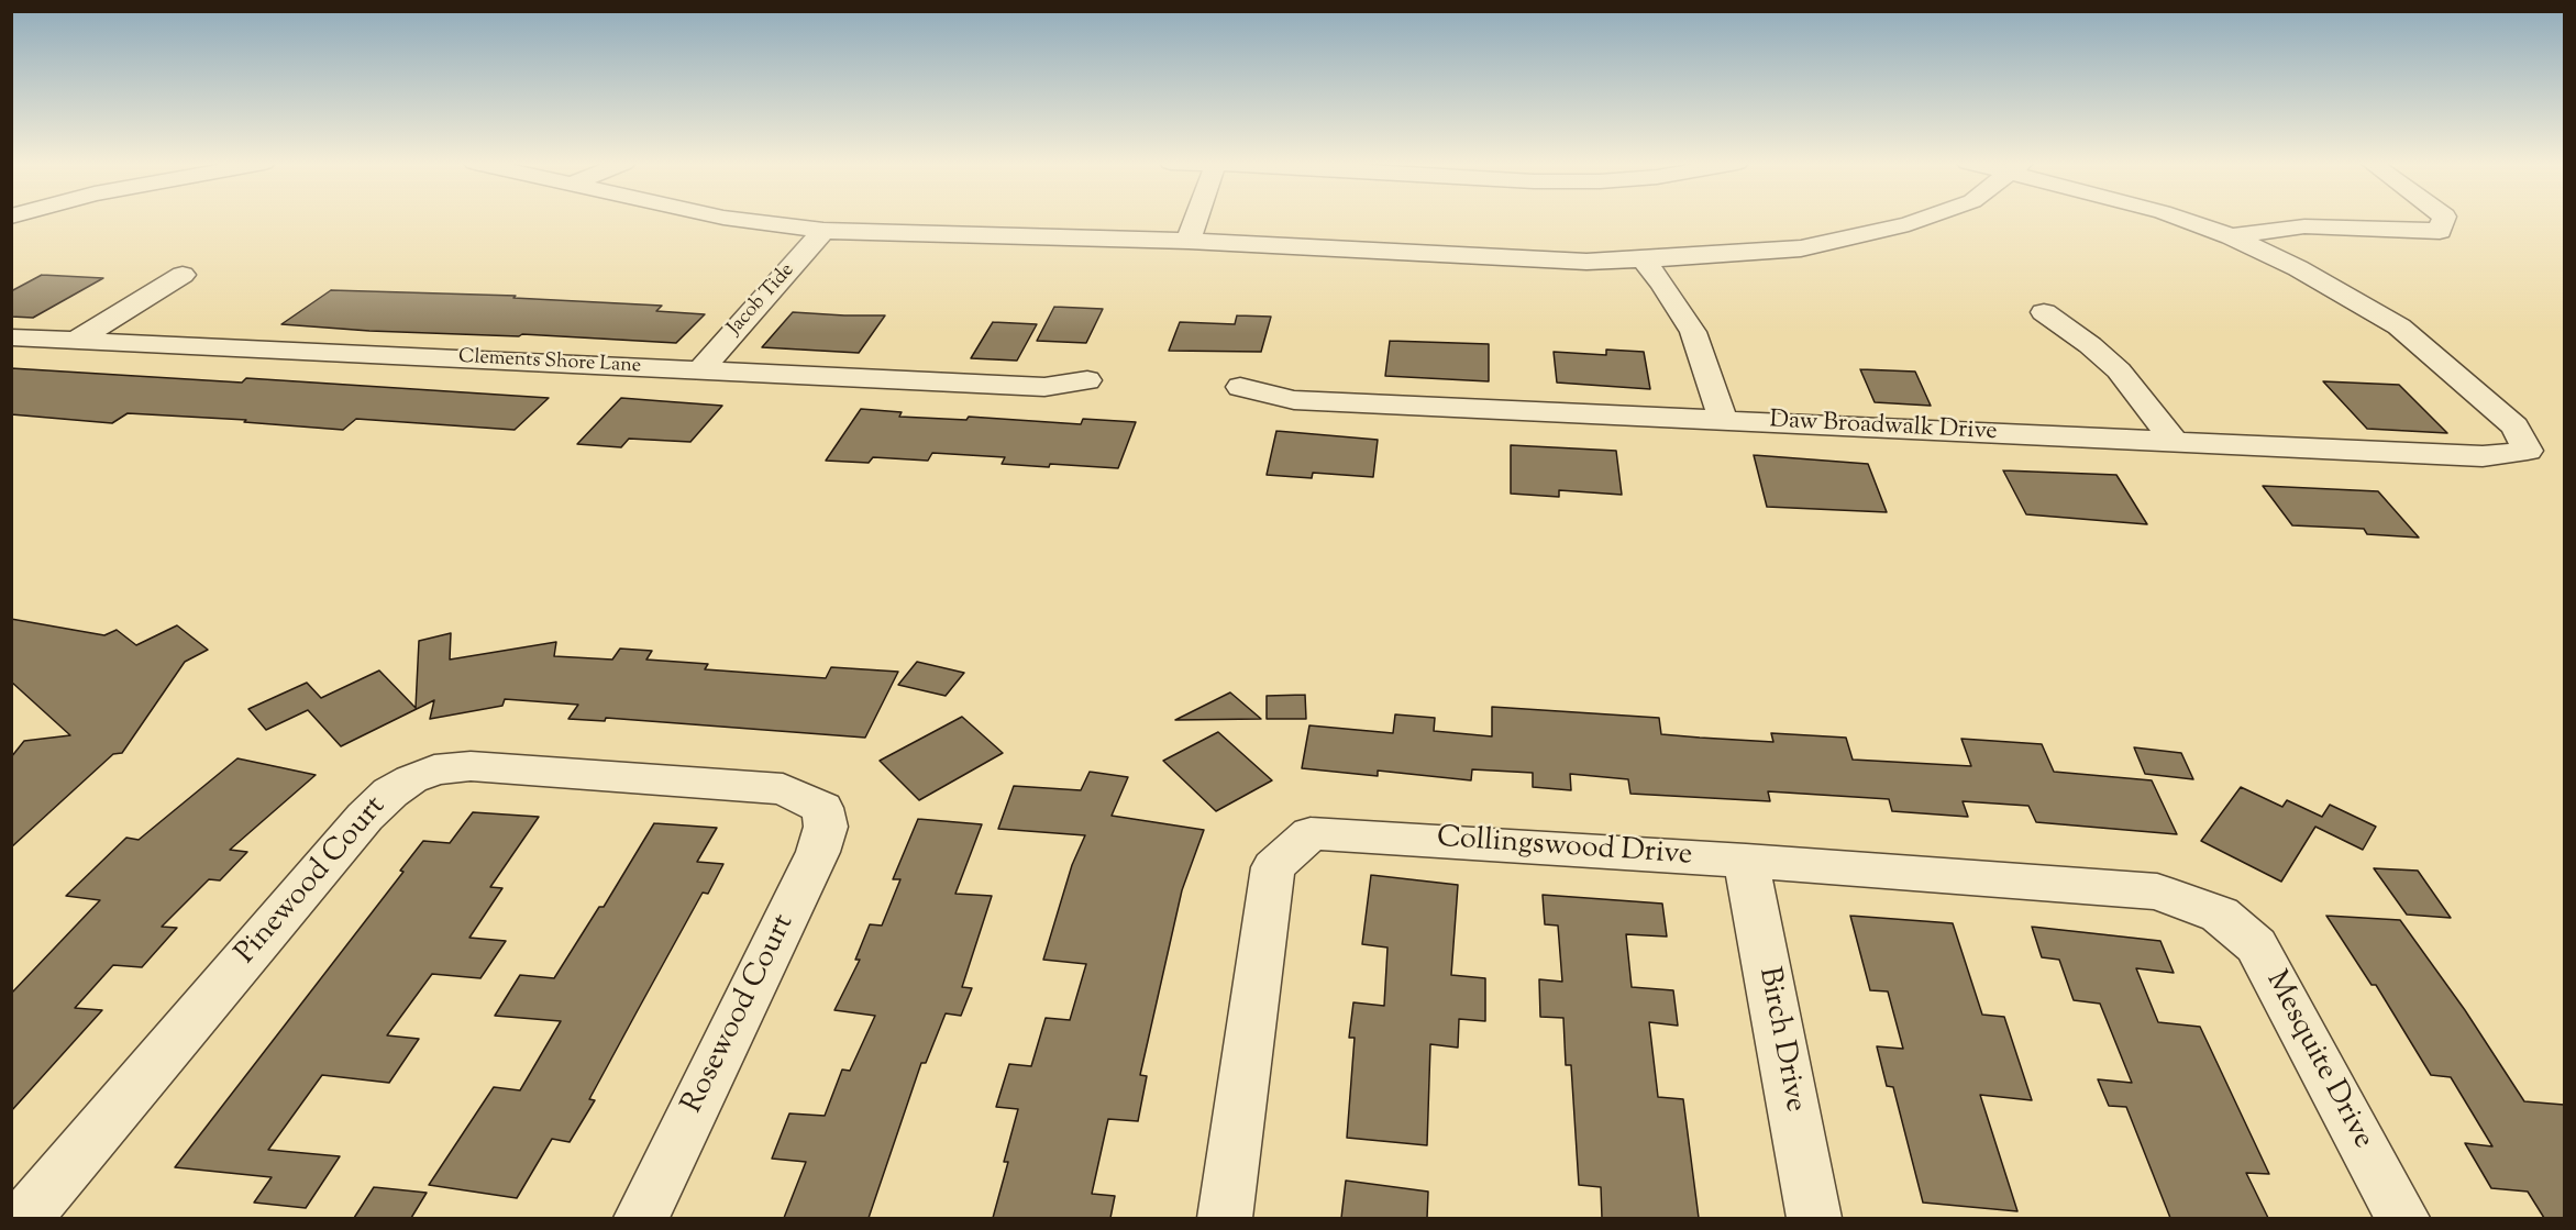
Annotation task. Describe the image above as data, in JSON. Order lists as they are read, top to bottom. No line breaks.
{"streets":{"street":["Jacob Tide","Clements Shore Lane","Daw Broadwalk Drive","Collingswood Drive","Pinewood Court","Rosewood Court","Birch Drive","Mesquite Drive"]},"crossings":[["Jacob Tide","Clements Shore Lane"],["Collingswood Drive","Birch Drive"],["Collingswood Drive","Mesquite Drive"],["Pinewood Court","Rosewood Court"]]}
